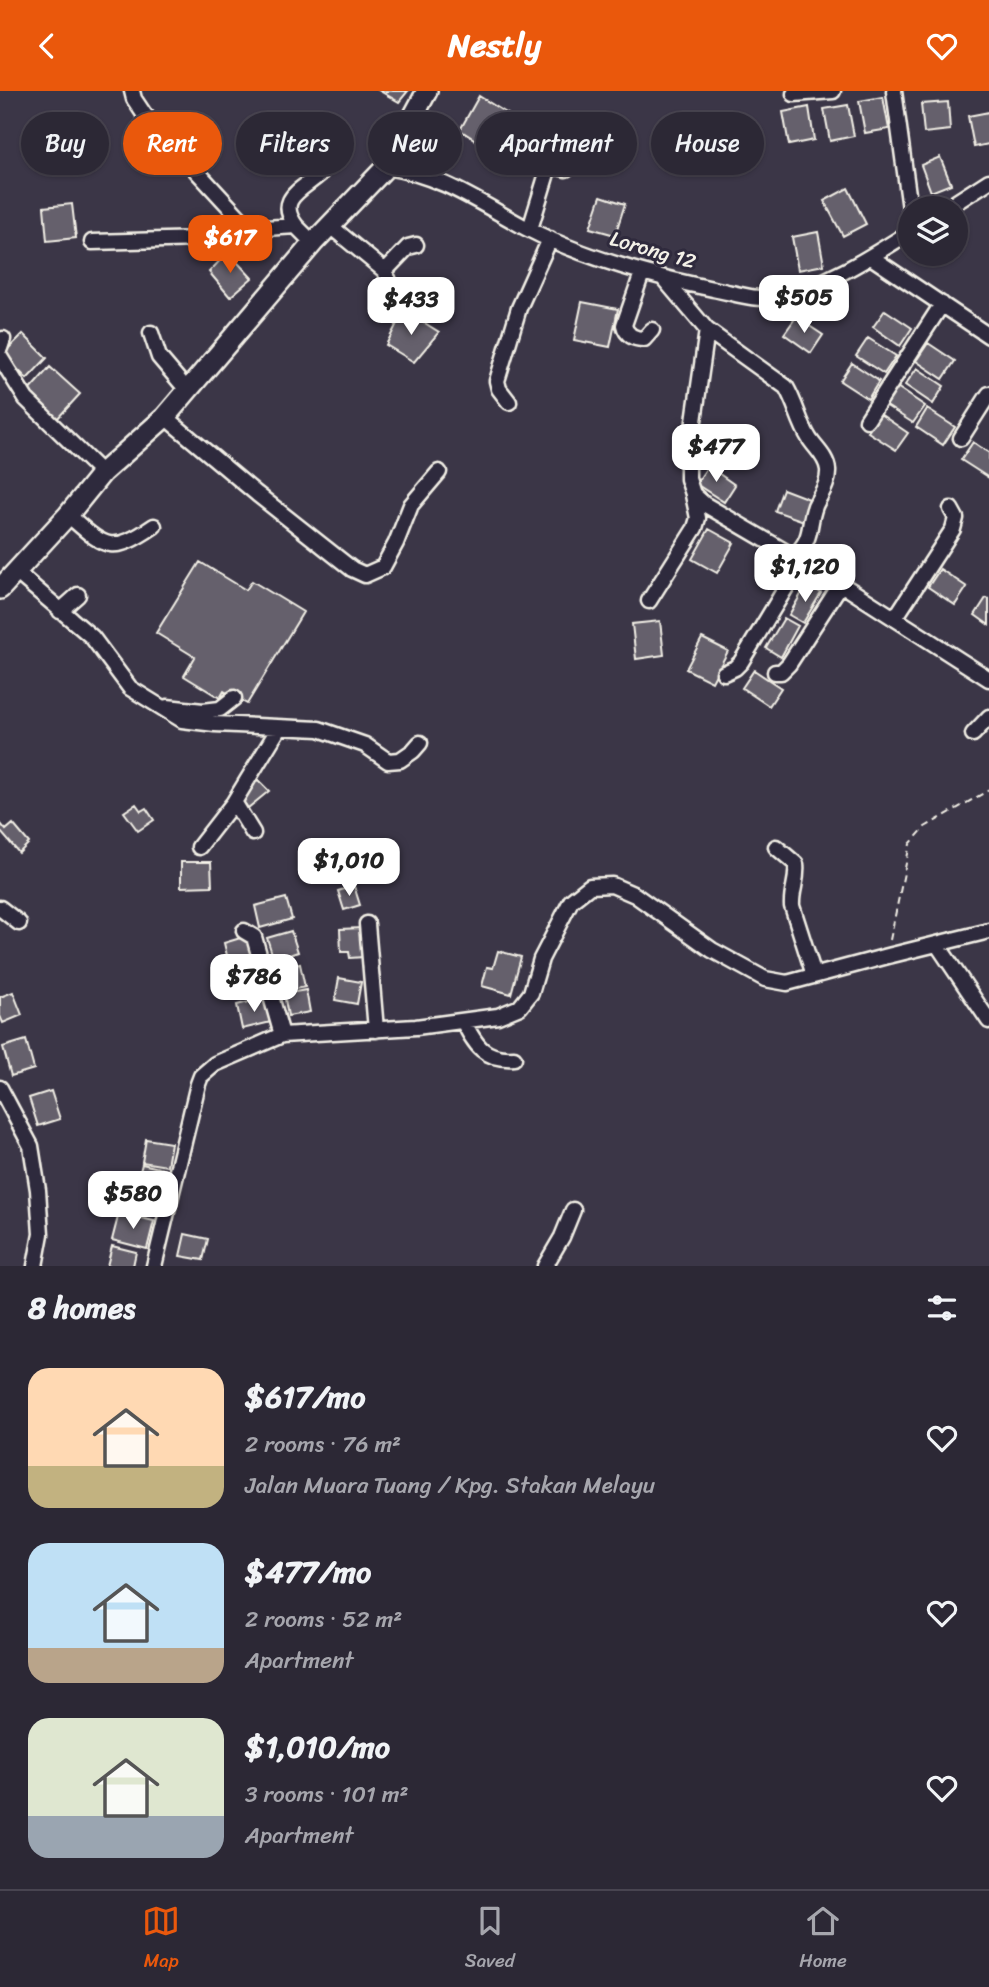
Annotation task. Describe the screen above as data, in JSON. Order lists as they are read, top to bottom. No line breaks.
{"streets":{"street":["Lorong 12"]},"page":{"header":"Nestly","chip":["Buy","Rent","Filters","New","Apartment","House"],"price":["$617","$505","$433","$477","$1,120","$1,010","$786","$580"],"heading":"8 homes","list":[{"name":"$617/mo","note":"2 rooms · 76 m² · Jalan Muara Tuang / Kpg. Stakan Melayu"},{"name":"$477/mo","note":"2 rooms · 52 m² · Apartment"},{"name":"$1,010/mo","note":"3 rooms · 101 m² · Apartment"}],"tabs":["Map","Saved","Home"]}}
